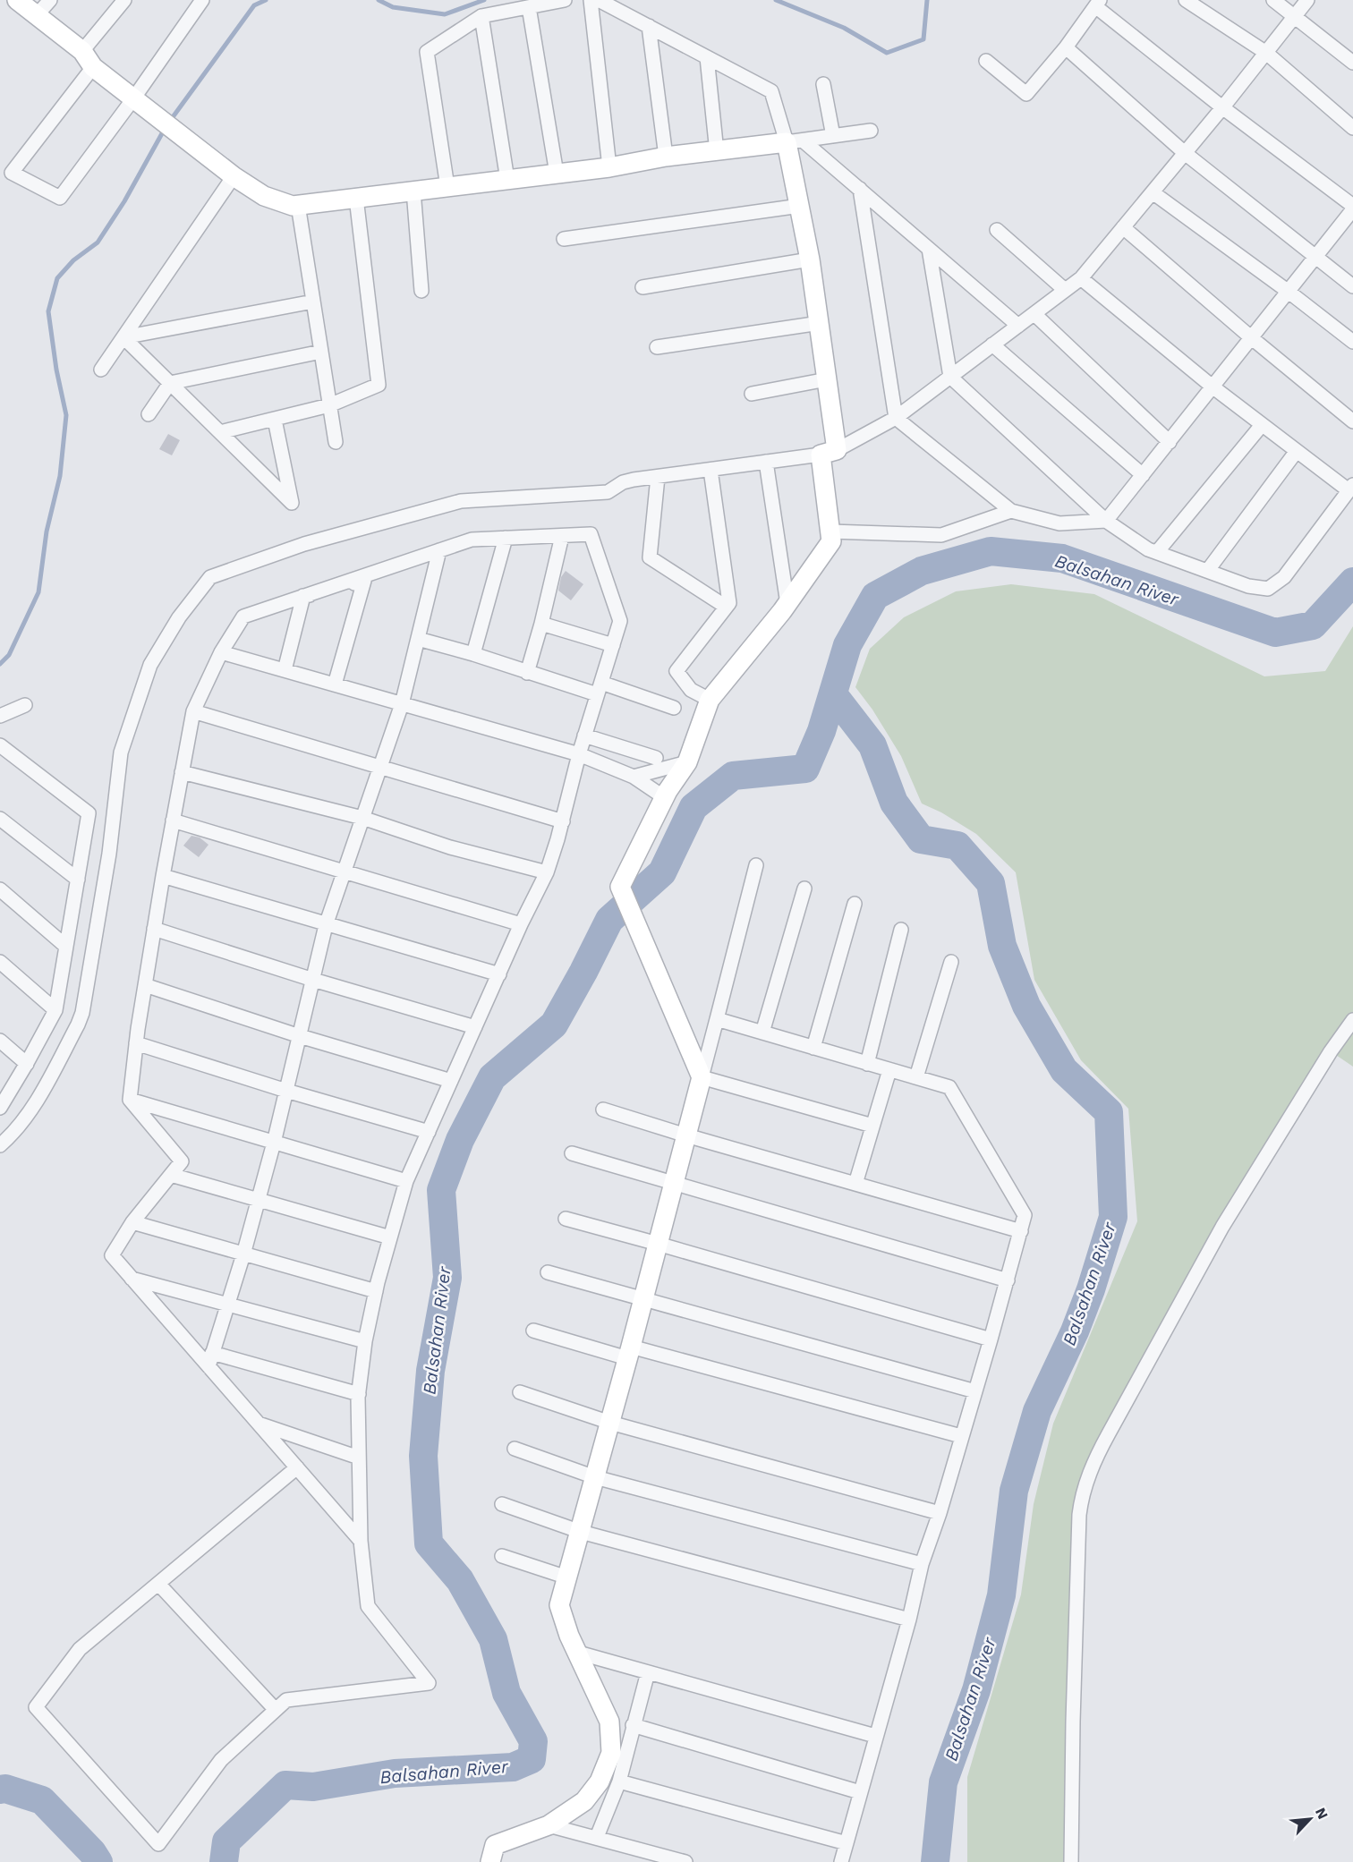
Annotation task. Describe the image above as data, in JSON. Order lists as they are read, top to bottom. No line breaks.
{"water":["Balsahan River"],"north":"top right"}
